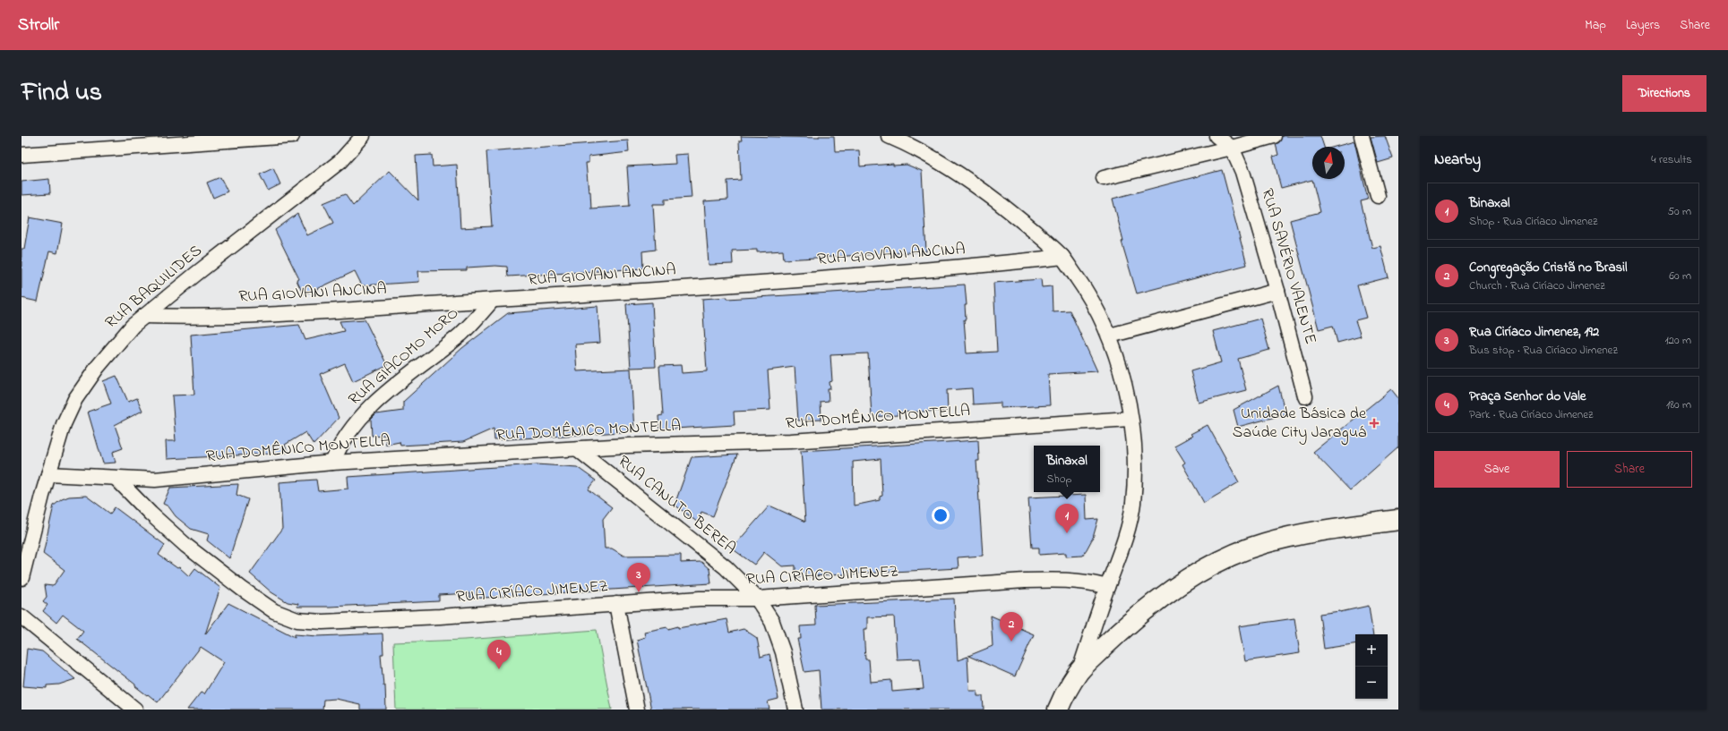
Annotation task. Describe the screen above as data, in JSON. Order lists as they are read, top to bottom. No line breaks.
{"streets":{"street":["RUA GIOVANI ANCINA","RUA SAVÉRIO VALENTE","RUA BAQUILIDES","RUA GIACOMO MORO","RUA DOMÊNICO MONTELLA","RUA CANUTO BEREA","RUA CIRÍACO JIMENEZ"]},"crossings":[["RUA GIOVANI ANCINA","RUA BAQUILIDES"],["RUA GIOVANI ANCINA","RUA GIACOMO MORO"],["RUA BAQUILIDES","RUA DOMÊNICO MONTELLA"],["RUA GIACOMO MORO","RUA DOMÊNICO MONTELLA"],["RUA DOMÊNICO MONTELLA","RUA CANUTO BEREA"],["RUA DOMÊNICO MONTELLA","RUA CIRÍACO JIMENEZ"],["RUA CANUTO BEREA","RUA CIRÍACO JIMENEZ"]],"places":{"health":["Unidade Básica de Saúde City Jaraguá"]},"north":"top","page":{"header":"Strollr","nav":["Map","Layers","Share"],"title":"Find us","buttons":["Directions",["Save","Share"]],"heading":["Nearby","4 results"],"list":[{"mark":"1","name":"Binaxal","note":"Shop · Rua Ciríaco Jimenez","value":"50 m"},{"mark":"2","name":"Congregação Cristã no Brasil","note":"Church · Rua Ciríaco Jimenez","value":"60 m"},{"mark":"3","name":"Rua Ciríaco Jimenez, 192","note":"Bus stop · Rua Ciríaco Jimenez","value":"120 m"},{"mark":"4","name":"Praça Senhor do Vale","note":"Park · Rua Ciríaco Jimenez","value":"180 m"}],"popup":["Binaxal","Shop"],"pins":["1","3","2","4"],"map_buttons":["+","−"]}}
